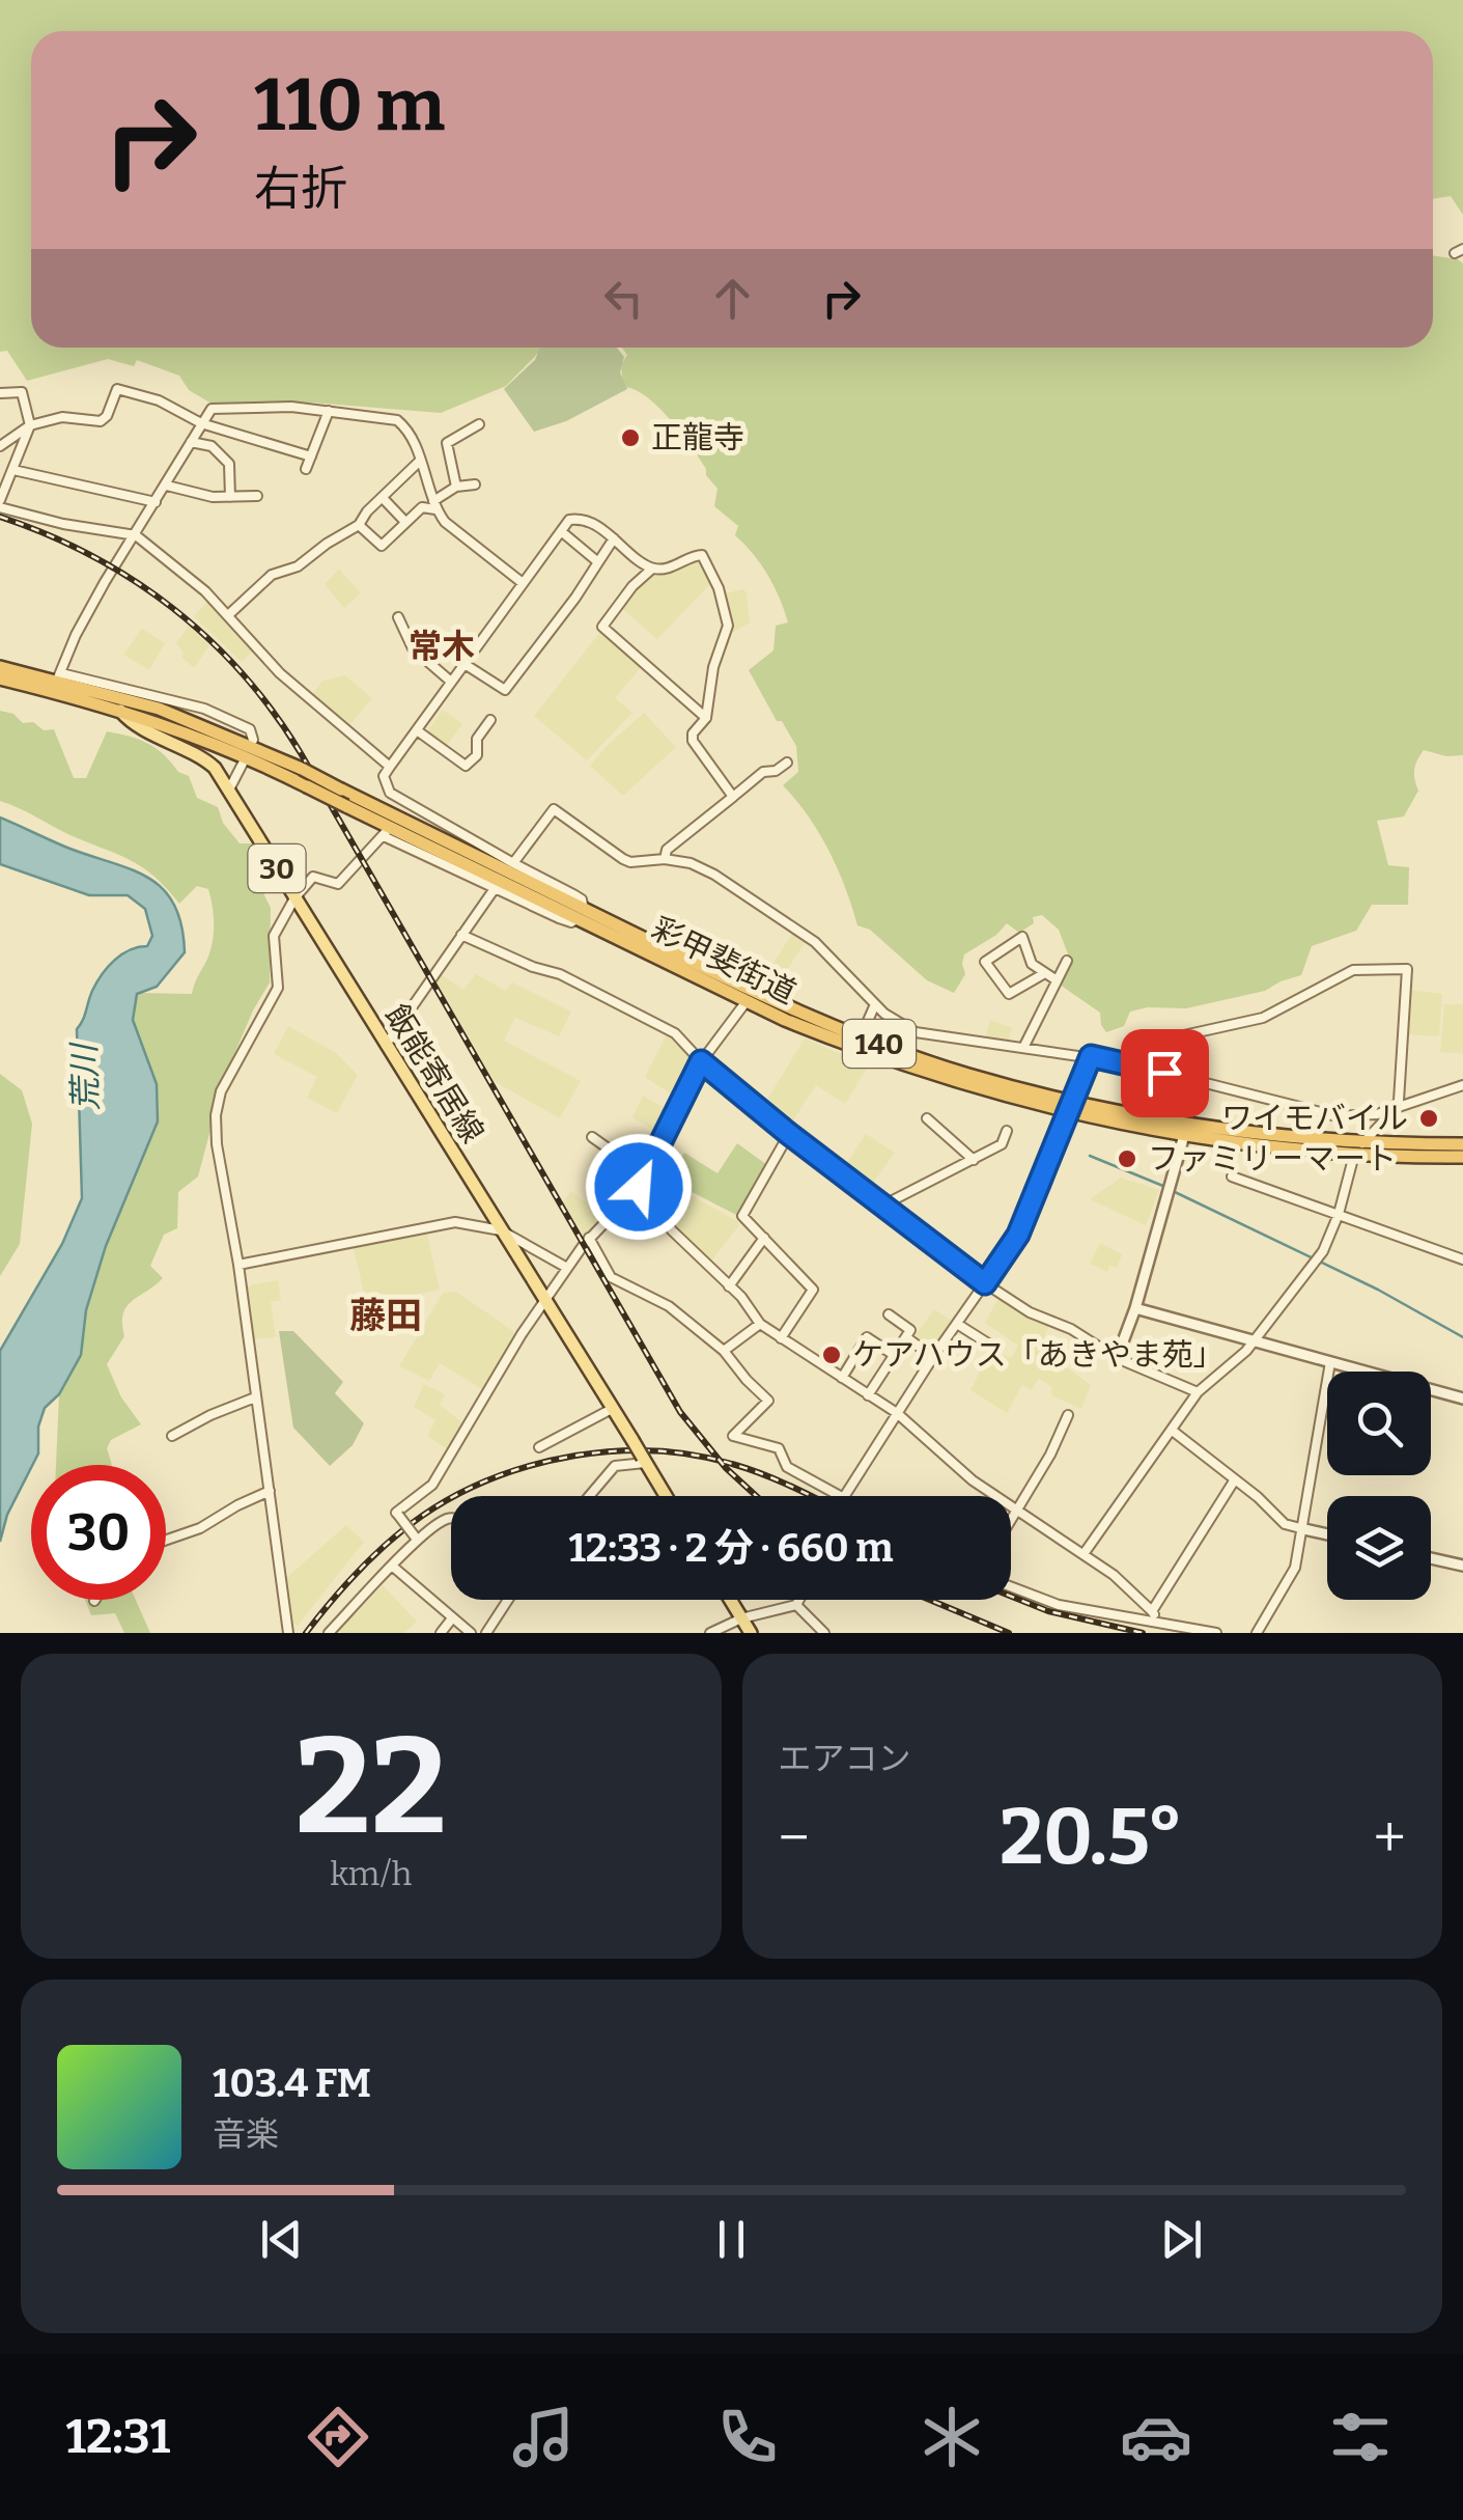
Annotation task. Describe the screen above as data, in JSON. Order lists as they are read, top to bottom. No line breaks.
{"streets":{"highway":["彩甲斐街道","140"],"main road":["30","飯能寄居線"]},"crossings":[["彩甲斐街道","飯能寄居線"]],"districts":["常木","藤田"],"water":["荒川"],"places":["正龍寺","ワイモバイル","ファミリーマート","ケアハウス「あきやま苑」"],"page":{"turn":["110 m","右折"],"limit":"30","trip":"12:33 · 2 分 · 660 m","tile":[["22","km/h"],"エアコン"],"heat":["−","20.5°","+"],"song":["103.4 FM","音楽"],"tabs":"12:31"}}
